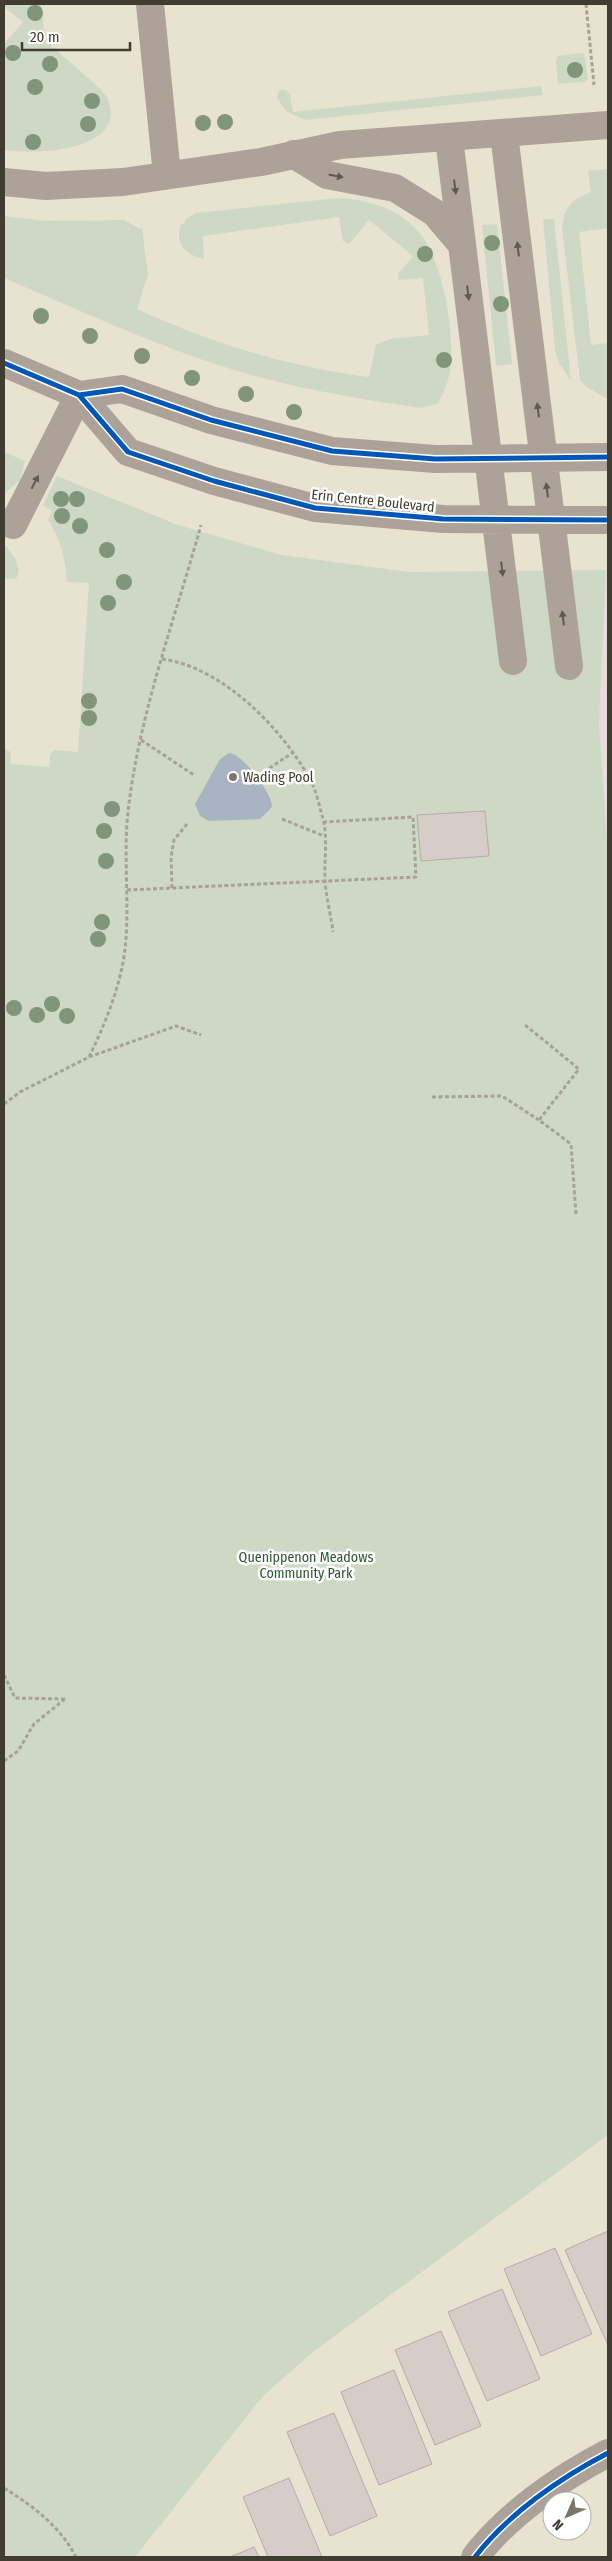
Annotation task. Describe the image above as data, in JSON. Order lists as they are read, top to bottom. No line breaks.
{"streets":{"street":["Erin Centre Boulevard"]},"parks":["Quenippenon Meadows Community Park"],"places":["Wading Pool"],"scale_bar":"20 m","north":"bottom left"}
